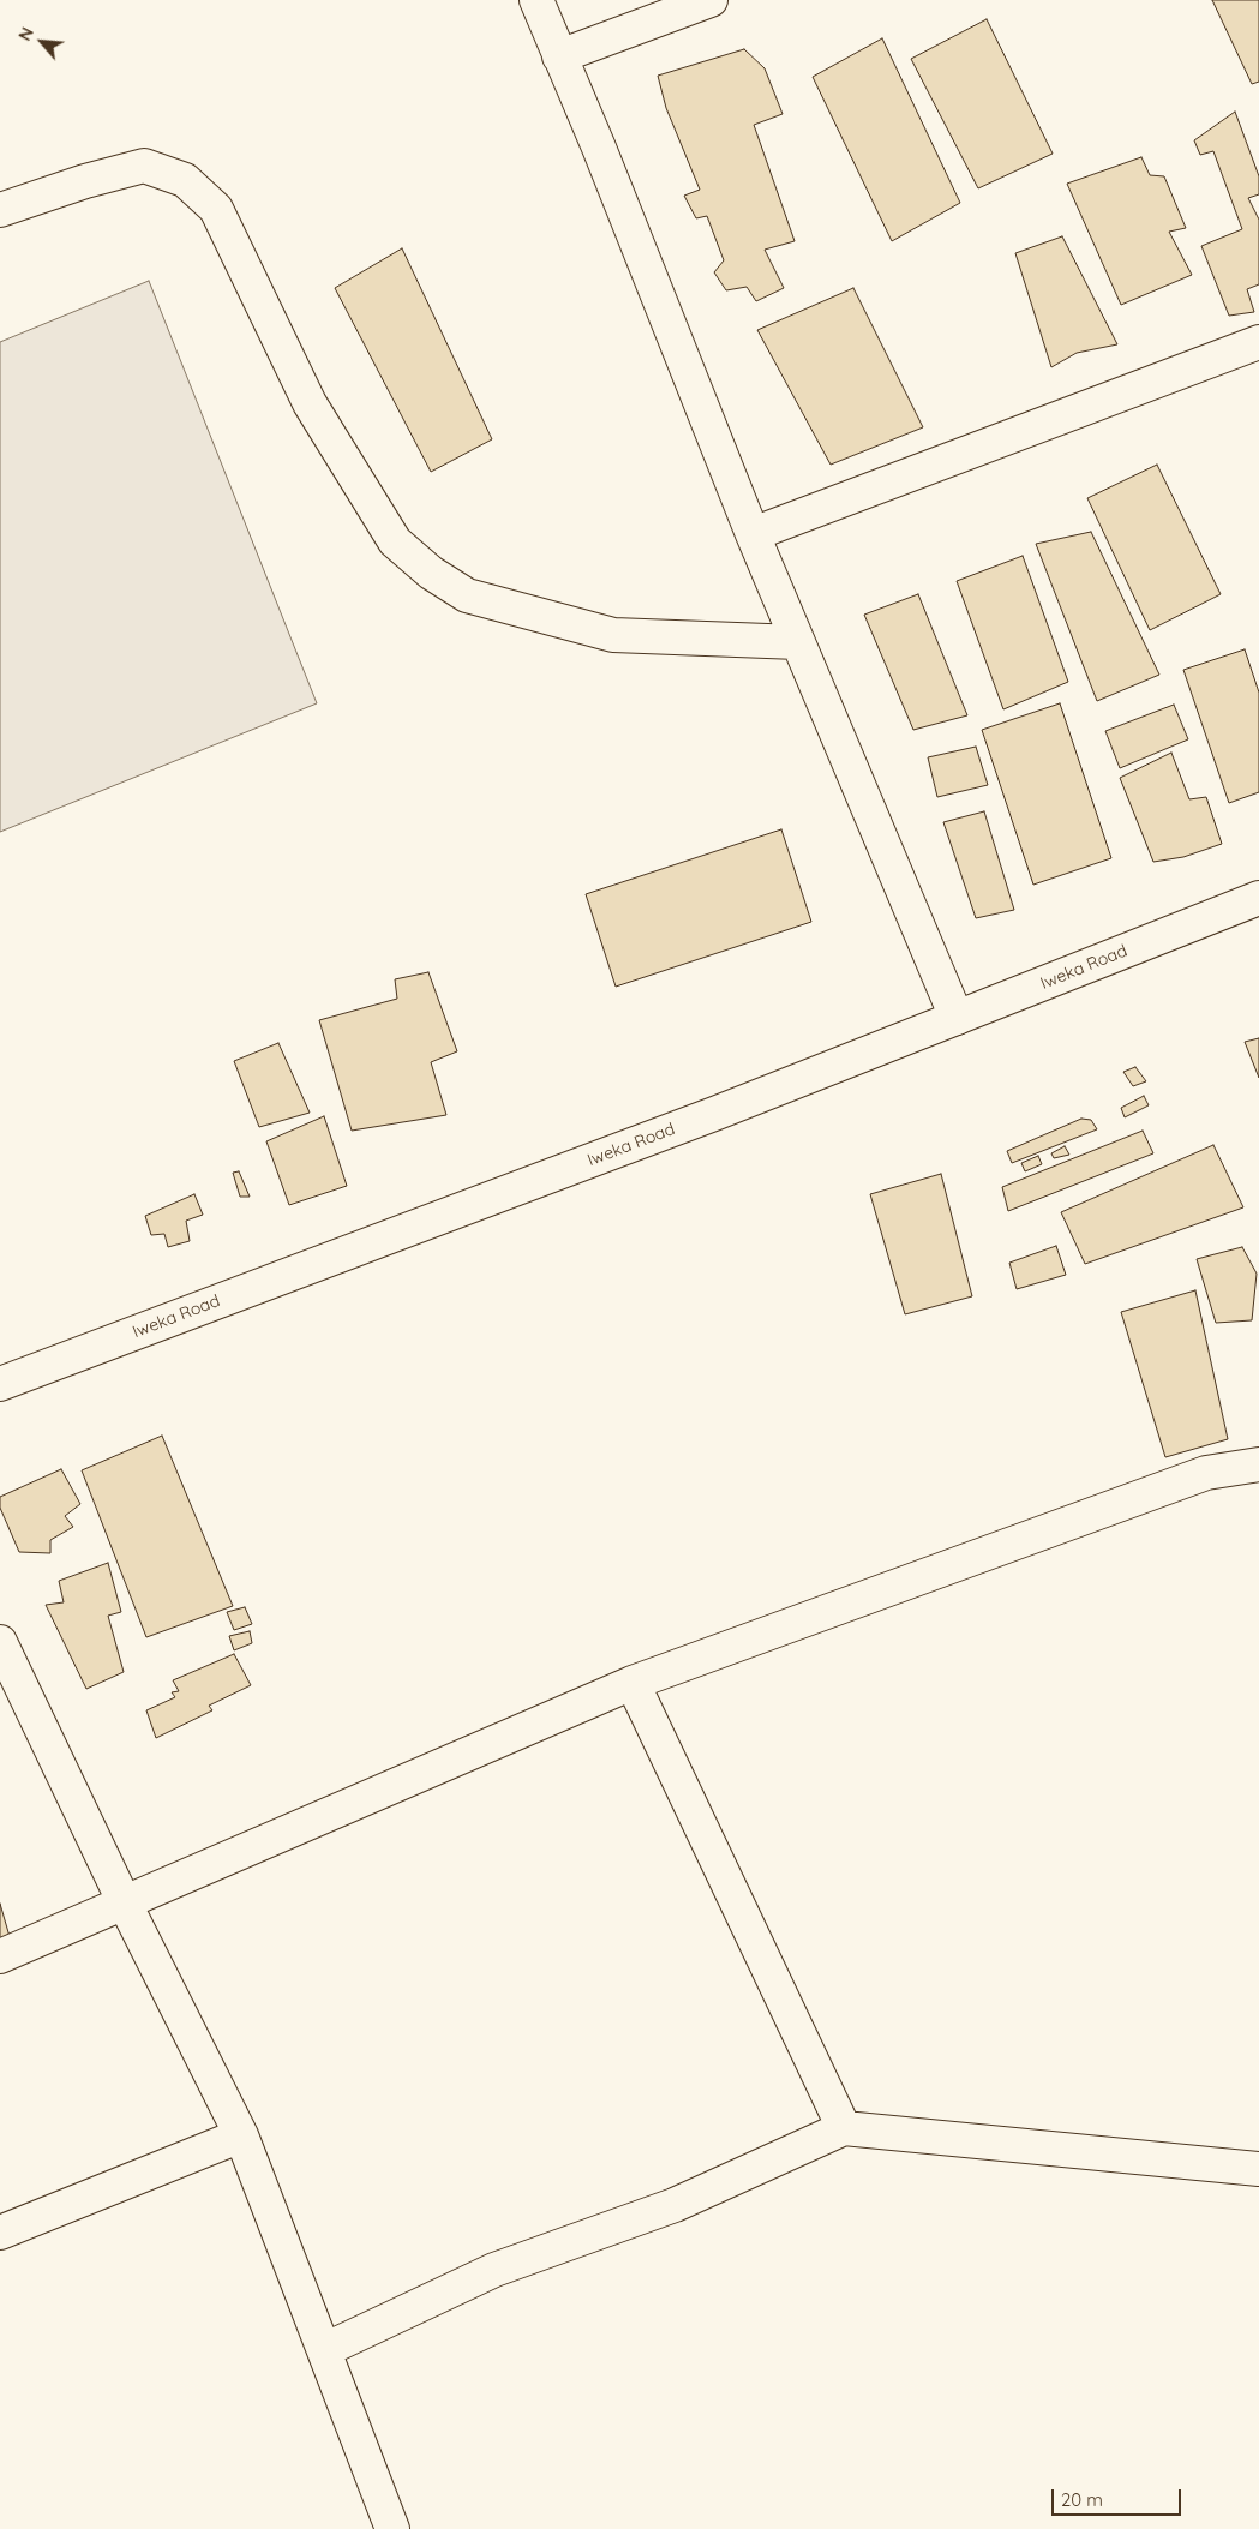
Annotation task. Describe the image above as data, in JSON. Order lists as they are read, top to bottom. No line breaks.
{"streets":{"street":["Iweka Road"]},"scale_bar":"20 m","north":"top left"}
